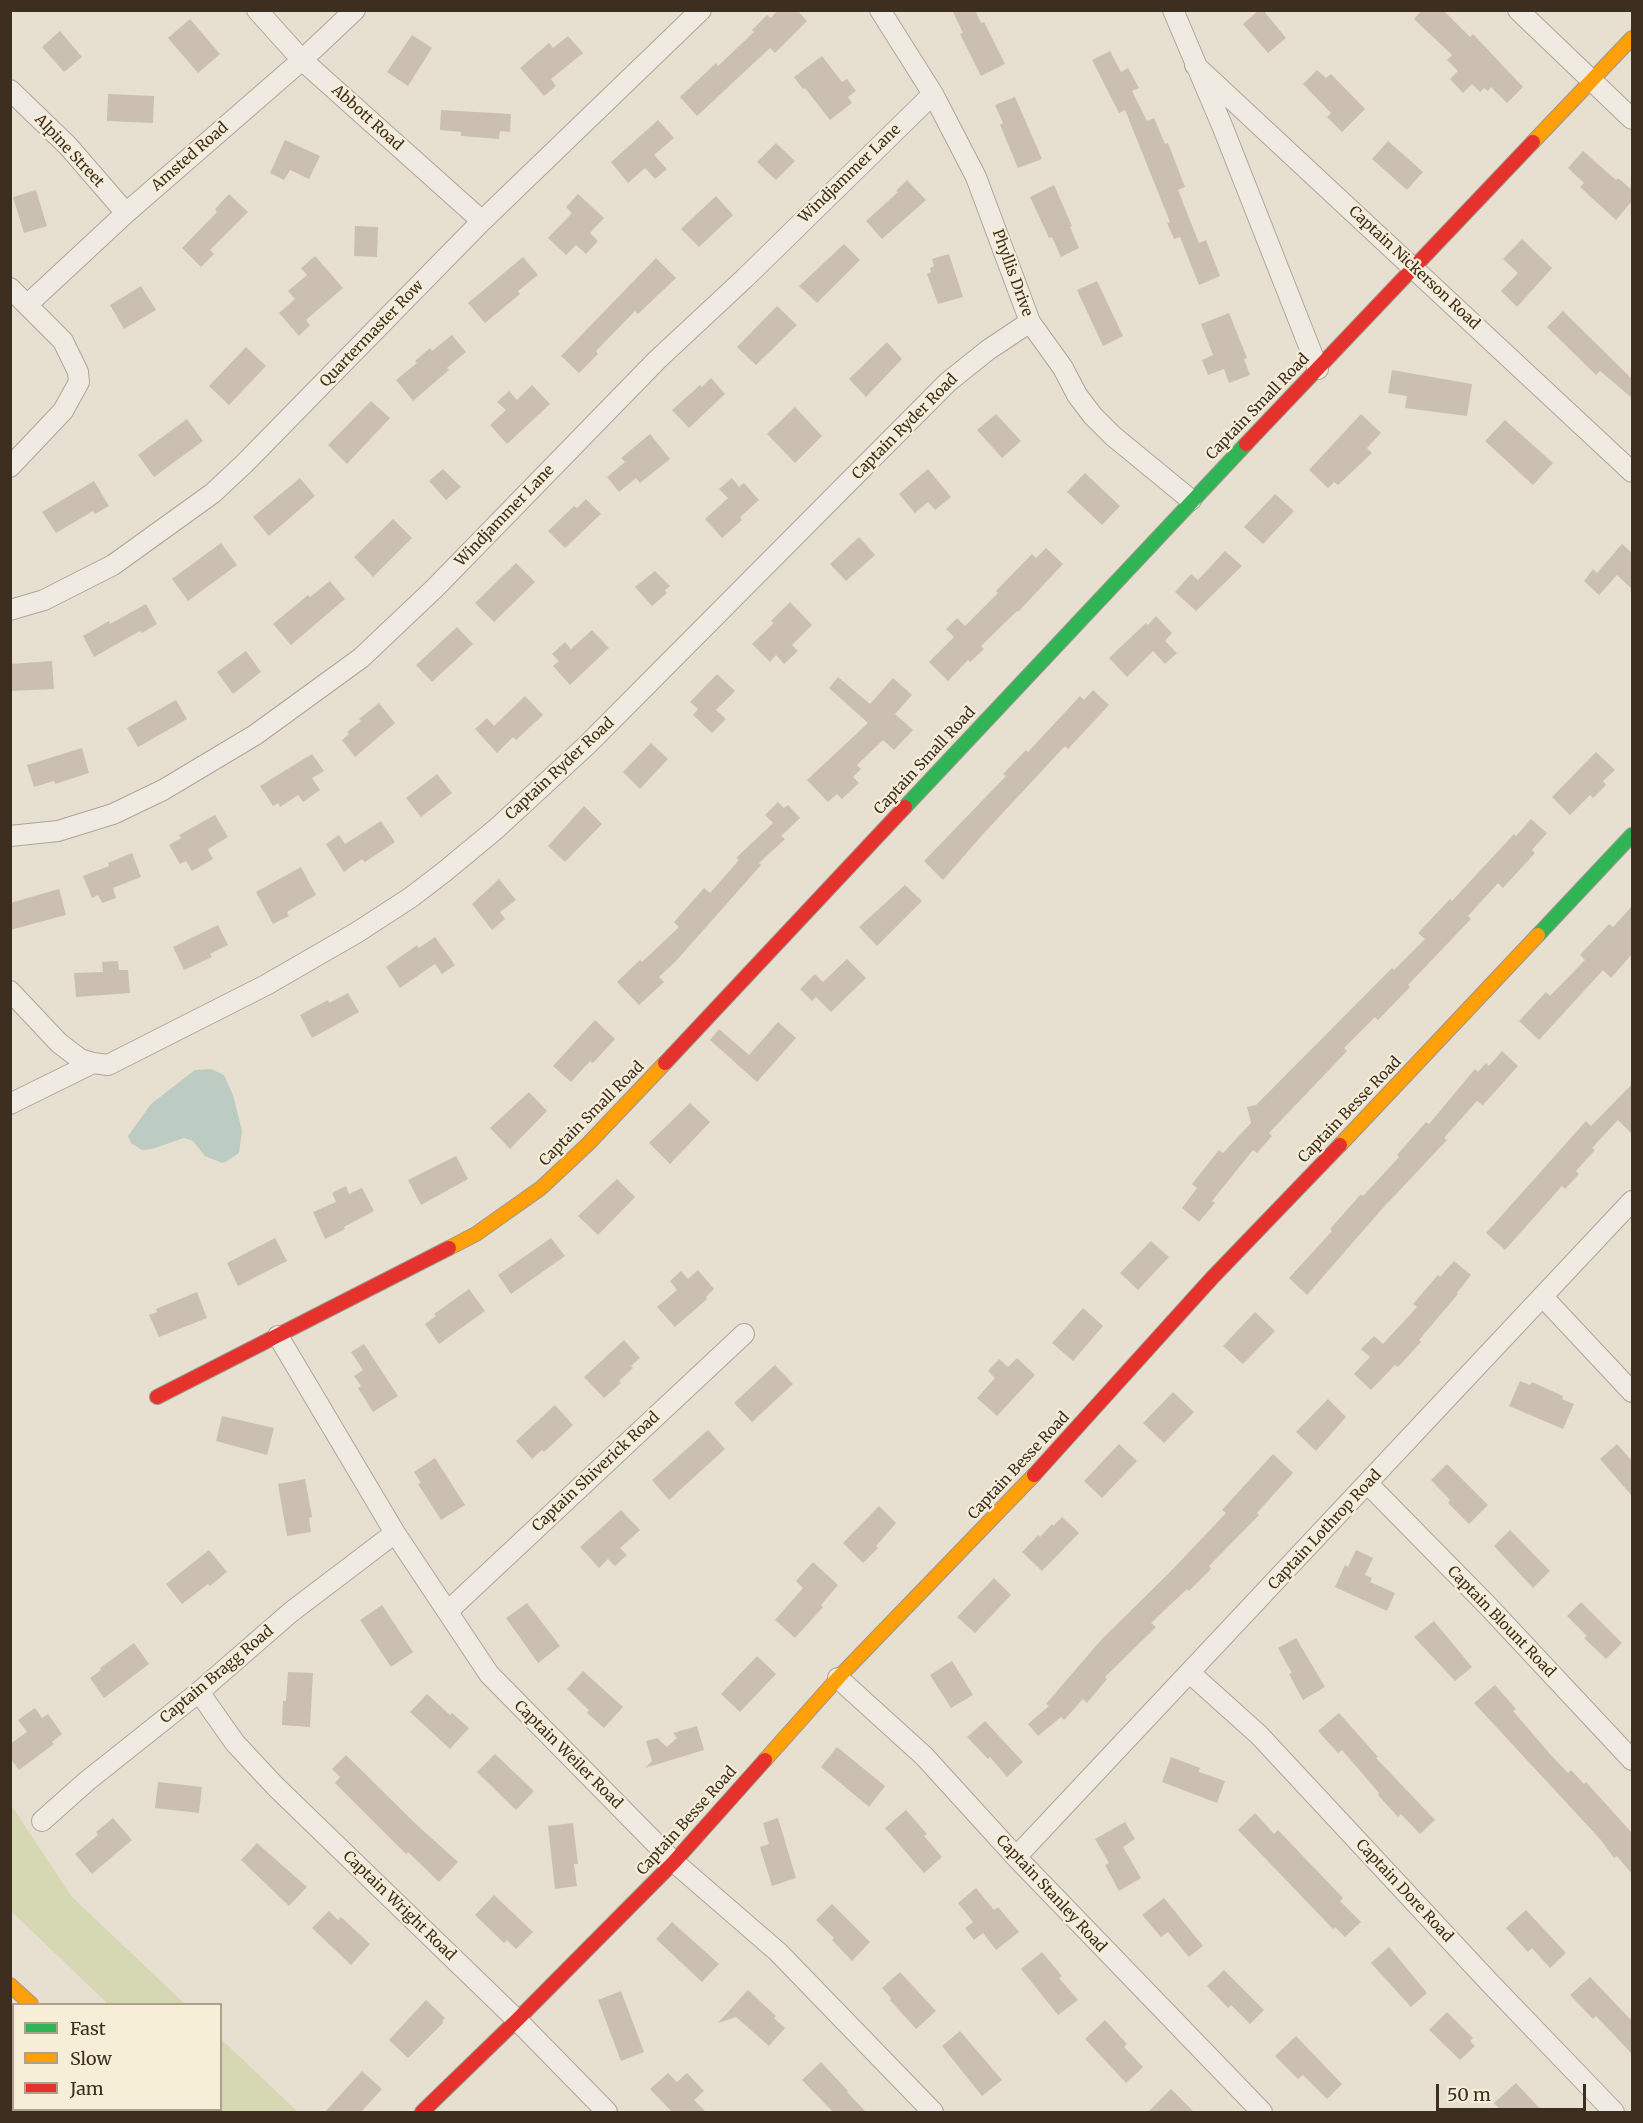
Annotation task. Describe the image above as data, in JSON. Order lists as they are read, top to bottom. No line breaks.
{"streets":{"street":["Abbott Road","Alpine Street","Amsted Road","Windjammer Lane","Captain Nickerson Road","Phyllis Drive","Quartermaster Row","Captain Small Road","Captain Ryder Road","Captain Besse Road","Captain Shiverick Road","Captain Lothrop Road","Captain Blount Road","Captain Bragg Road","Captain Weiler Road","Captain Dore Road","Captain Stanley Road","Captain Wright Road"]},"crossings":[["Abbott Road","Amsted Road"],["Abbott Road","Quartermaster Row"],["Alpine Street","Amsted Road"],["Windjammer Lane","Phyllis Drive"],["Captain Nickerson Road","Captain Small Road"],["Phyllis Drive","Captain Small Road"],["Phyllis Drive","Captain Ryder Road"],["Captain Small Road","Captain Weiler Road"],["Captain Besse Road","Captain Weiler Road"],["Captain Besse Road","Captain Stanley Road"],["Captain Besse Road","Captain Wright Road"],["Captain Shiverick Road","Captain Weiler Road"],["Captain Lothrop Road","Captain Blount Road"],["Captain Lothrop Road","Captain Dore Road"],["Captain Lothrop Road","Captain Stanley Road"],["Captain Bragg Road","Captain Weiler Road"],["Captain Bragg Road","Captain Wright Road"]],"legend":["Fast","Slow","Jam"],"scale_bar":"50 m"}
